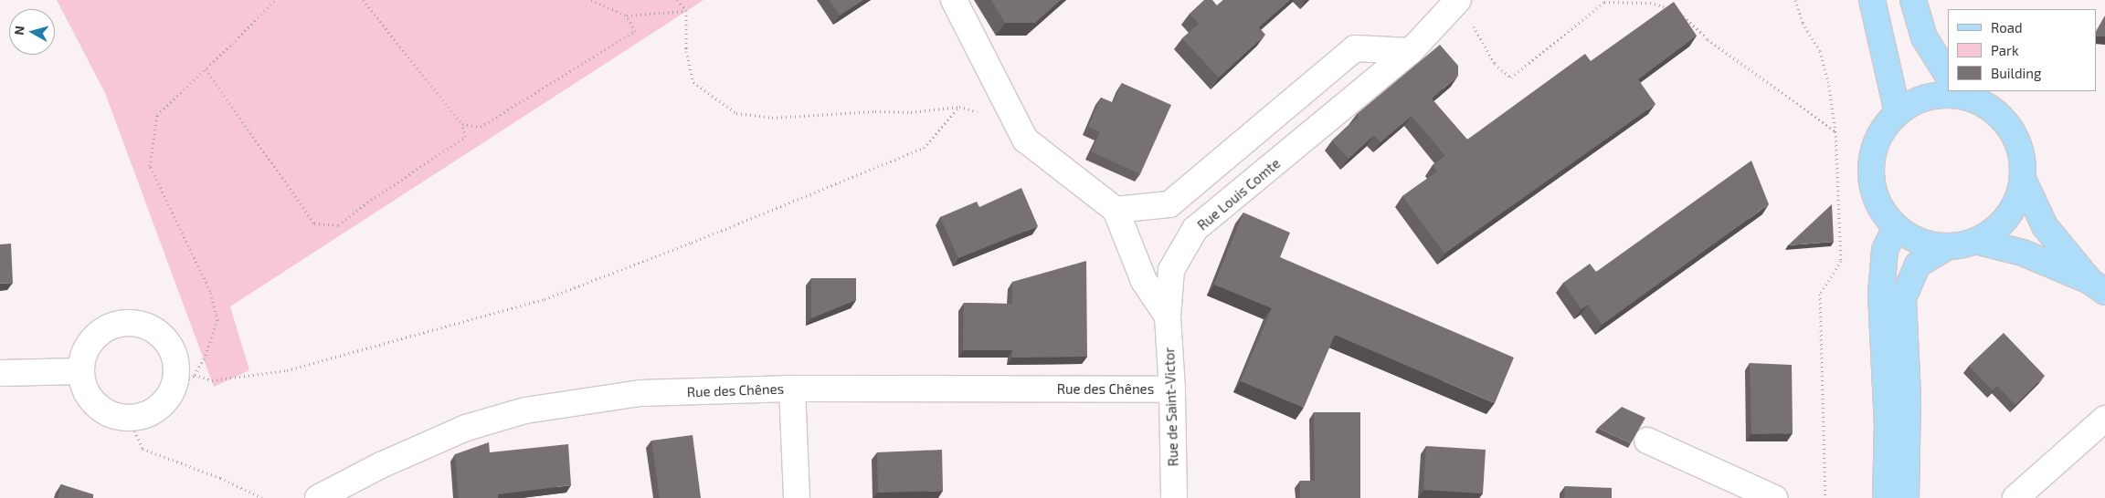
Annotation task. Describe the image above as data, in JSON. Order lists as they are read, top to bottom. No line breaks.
{"streets":{"street":["Rue Louis Comte","Rue des Chênes","Rue de Saint-Victor"]},"crossings":[["Rue Louis Comte","Rue de Saint-Victor"],["Rue des Chênes","Rue de Saint-Victor"]],"legend":["Road","Park","Building"],"north":"left"}
